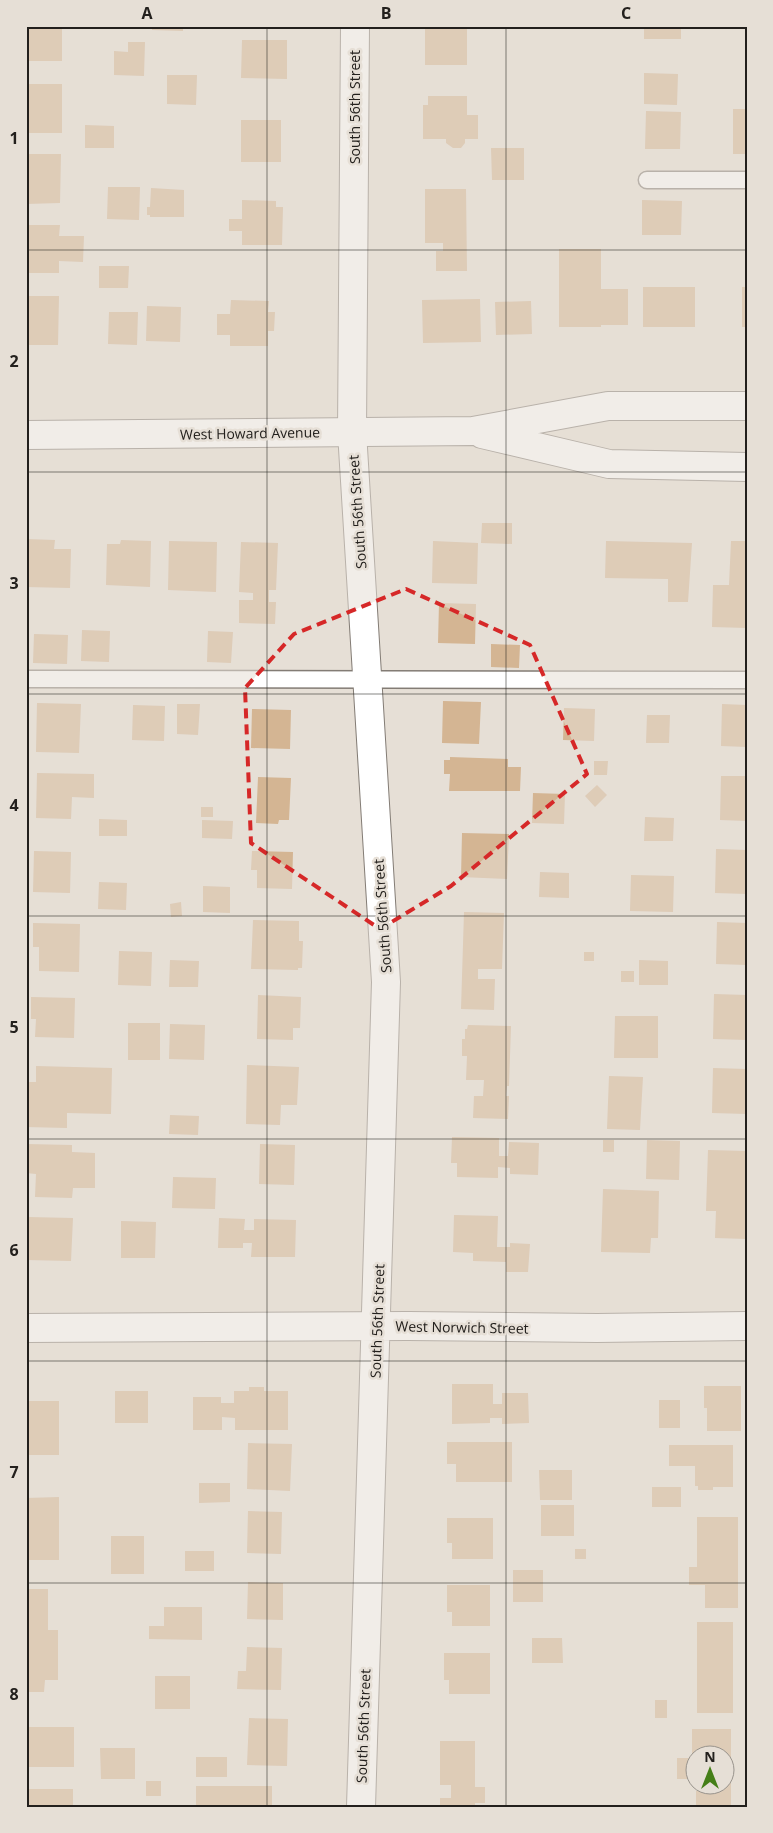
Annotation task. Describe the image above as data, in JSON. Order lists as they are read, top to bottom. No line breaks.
{"streets":{"street":["South 56th Street","West Howard Avenue","West Norwich Street"]},"crossings":[["South 56th Street","West Howard Avenue"],["South 56th Street","West Norwich Street"]],"north":"top","grid":{"columns":["A","B","C"],"rows":["1","2","3","4","5","6","7","8"]}}
